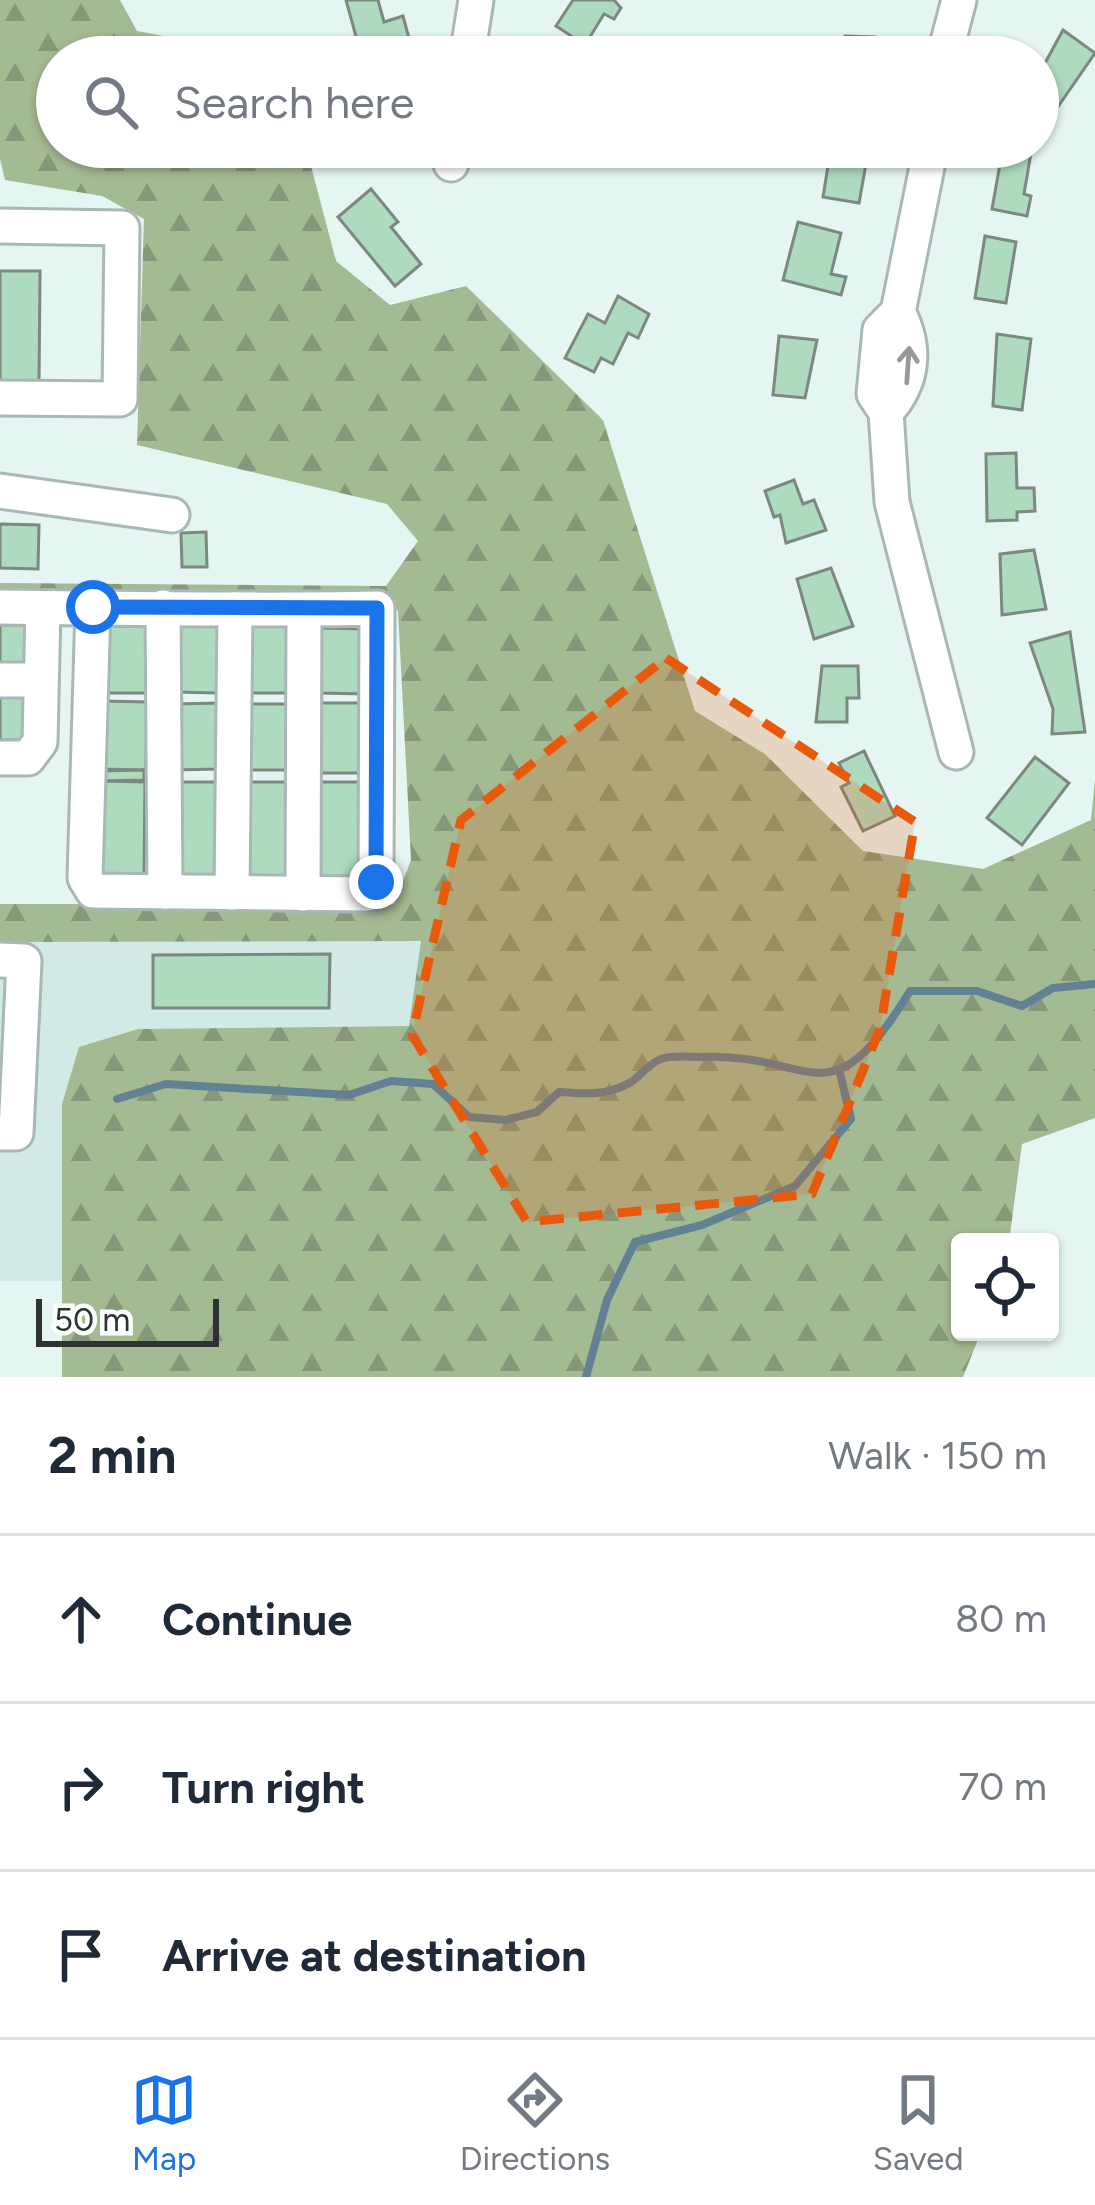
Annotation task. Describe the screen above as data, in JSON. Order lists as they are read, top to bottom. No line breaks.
{"scale_bar":"50 m","page":{"search":"Search here","scale":"50 m","heading":["2 min","Walk · 150 m"],"list":[["Continue","80 m"],["Turn right","70 m"],"Arrive at destination"],"nav":["Map","Directions","Saved"]}}
